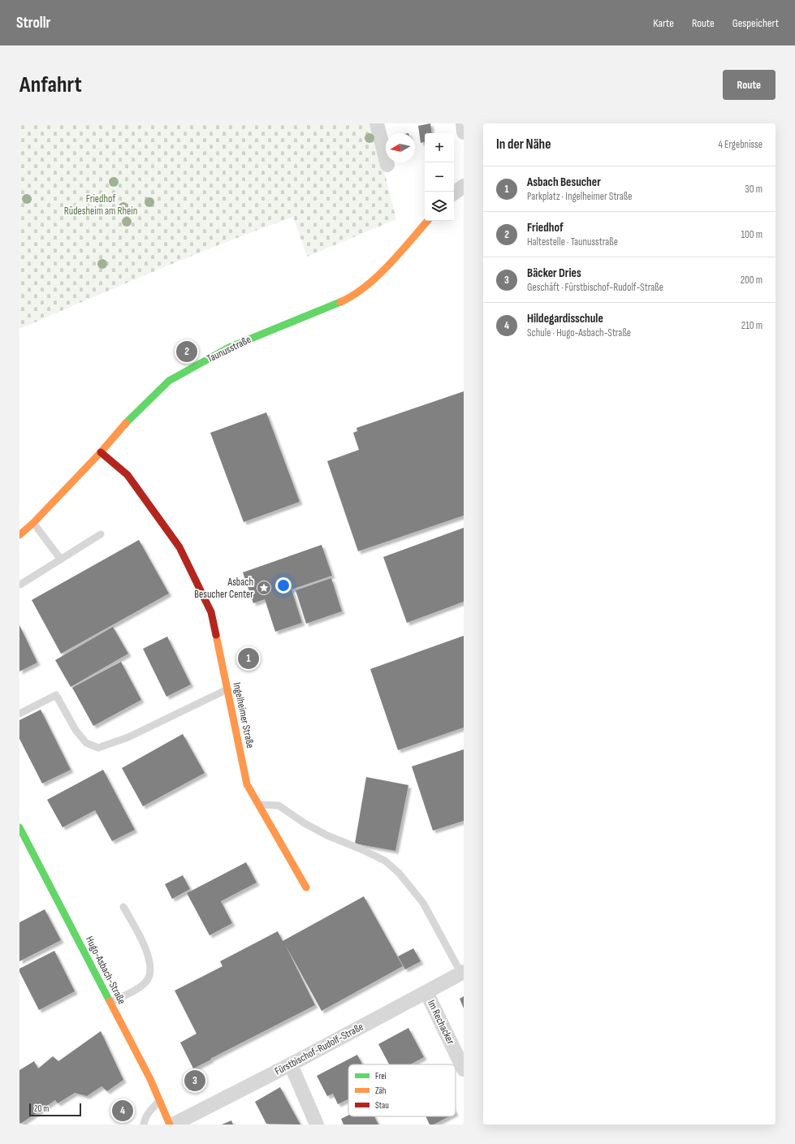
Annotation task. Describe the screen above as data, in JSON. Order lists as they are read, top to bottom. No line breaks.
{"streets":{"street":["Taunusstraße","Ingelheimer Straße","Hugo-Asbach-Straße","Im Rechacker","Fürstbischof-Rudolf-Straße"]},"crossings":[["Taunusstraße","Ingelheimer Straße"],["Im Rechacker","Fürstbischof-Rudolf-Straße"]],"parks":["Friedhof Rüdesheim am Rhein"],"places":{"place":["Asbach Besucher Center"]},"legend":["Frei","Zäh","Stau"],"scale_bar":"20 m","north":"left","page":{"header":"Strollr","nav":["Karte","Route","Gespeichert"],"buttons":"Route","title":"Anfahrt","heading":["In der Nähe","4 Ergebnisse"],"map_buttons":["+","−"],"list":[{"mark":"1","name":"Asbach Besucher","note":"Parkplatz · Ingelheimer Straße","value":"30 m"},{"mark":"2","name":"Friedhof","note":"Haltestelle · Taunusstraße","value":"100 m"},{"mark":"3","name":"Bäcker Dries","note":"Geschäft · Fürstbischof-Rudolf-Straße","value":"200 m"},{"mark":"4","name":"Hildegardisschule","note":"Schule · Hugo-Asbach-Straße","value":"210 m"}],"pins":["2","1","3","4"],"scale":"20 m"}}
